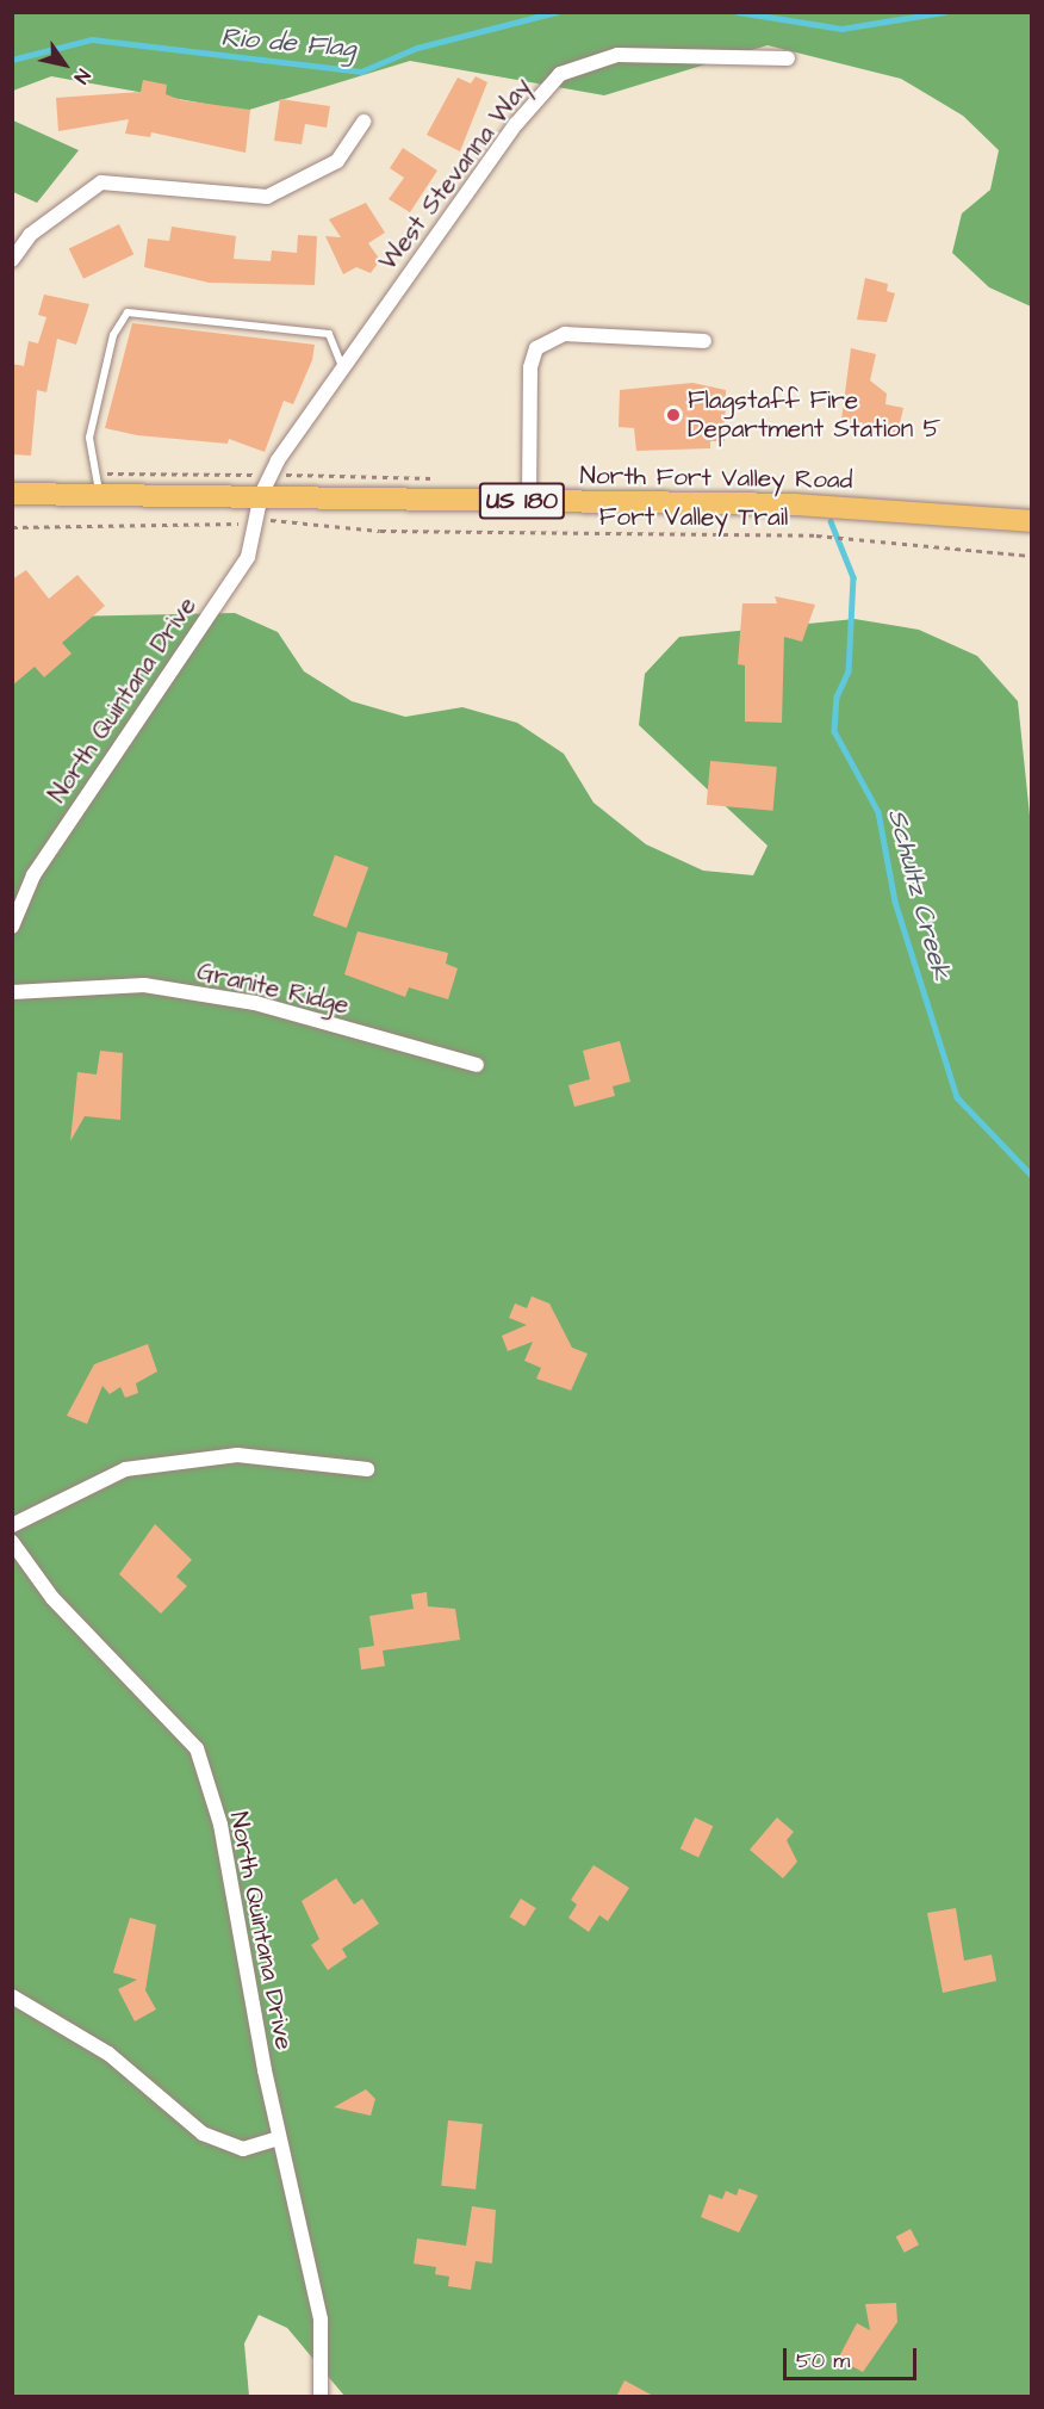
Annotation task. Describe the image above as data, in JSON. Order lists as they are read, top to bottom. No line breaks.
{"streets":{"main road":["North Fort Valley Road","US 180"],"street":["West Stevanna Way","North Quintana Drive","Granite Ridge"],"path":["Fort Valley Trail"]},"crossings":[["West Stevanna Way","North Fort Valley Road"],["West Stevanna Way","North Quintana Drive"],["North Fort Valley Road","North Quintana Drive"],["Fort Valley Trail","North Quintana Drive"]],"water":["Rio de Flag","Schultz Creek"],"places":["Flagstaff Fire Department Station 5"],"scale_bar":"50 m","north":"bottom right"}
